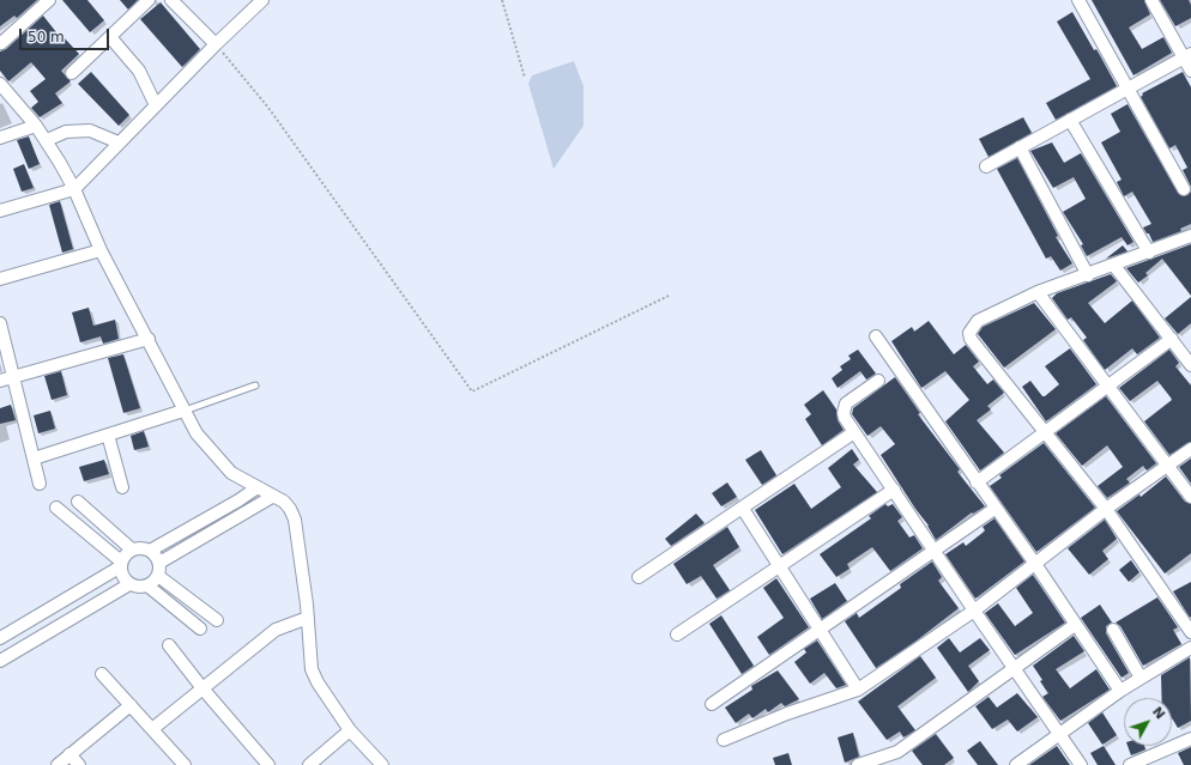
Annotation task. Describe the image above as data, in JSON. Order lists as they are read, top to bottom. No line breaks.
{"scale_bar":"50 m","north":"top right"}
